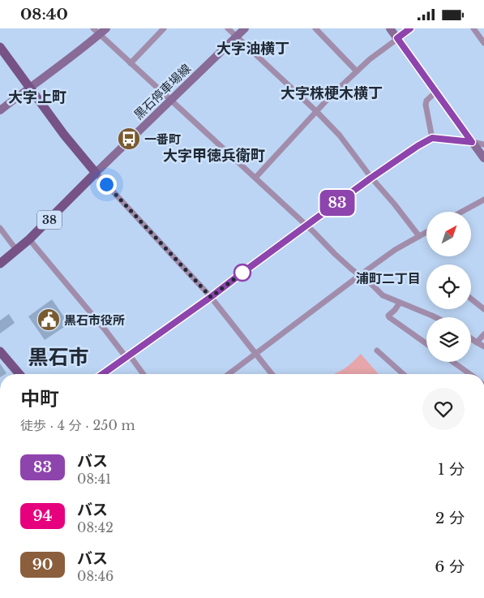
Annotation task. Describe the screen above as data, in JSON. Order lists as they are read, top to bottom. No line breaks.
{"streets":{"main road":["38"],"street":["黒石停車場線"]},"crossings":[["黒石停車場線","38"]],"districts":["大字油横丁","大字株梗木横丁","大字上町","大字甲徳兵衛町","浦町二丁目","黒石市"],"places":{"bus stop":["一番町"],"public building":["黒石市役所"]},"lines":["bus line 83"],"north":"top right","page":{"status":"08:40","on_map":"83","heading":["中町","徒歩 · 4 分 · 250 m"],"list":[{"mark":"83","name":"バス","note":"08:41","value":"1 分"},{"mark":"94","name":"バス","note":"08:42","value":"2 分"},{"mark":"90","name":"バス","note":"08:46","value":"6 分"}]}}
